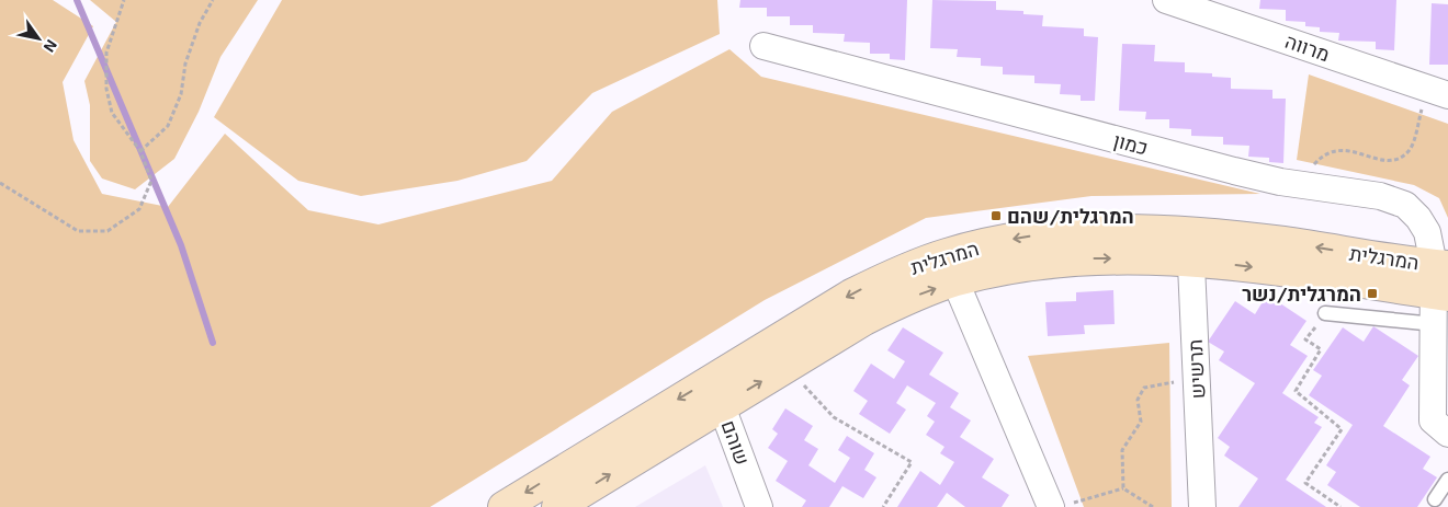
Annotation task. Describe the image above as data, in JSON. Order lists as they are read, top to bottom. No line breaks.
{"streets":{"street":["מרווה","כמון","המרגלית","תרשיש","שוהם"]},"crossings":[["כמון","המרגלית"],["המרגלית","תרשיש"],["המרגלית","שוהם"]],"places":{"transit":["המרגלית/שהם","המרגלית/נשר"]},"north":"bottom right"}
